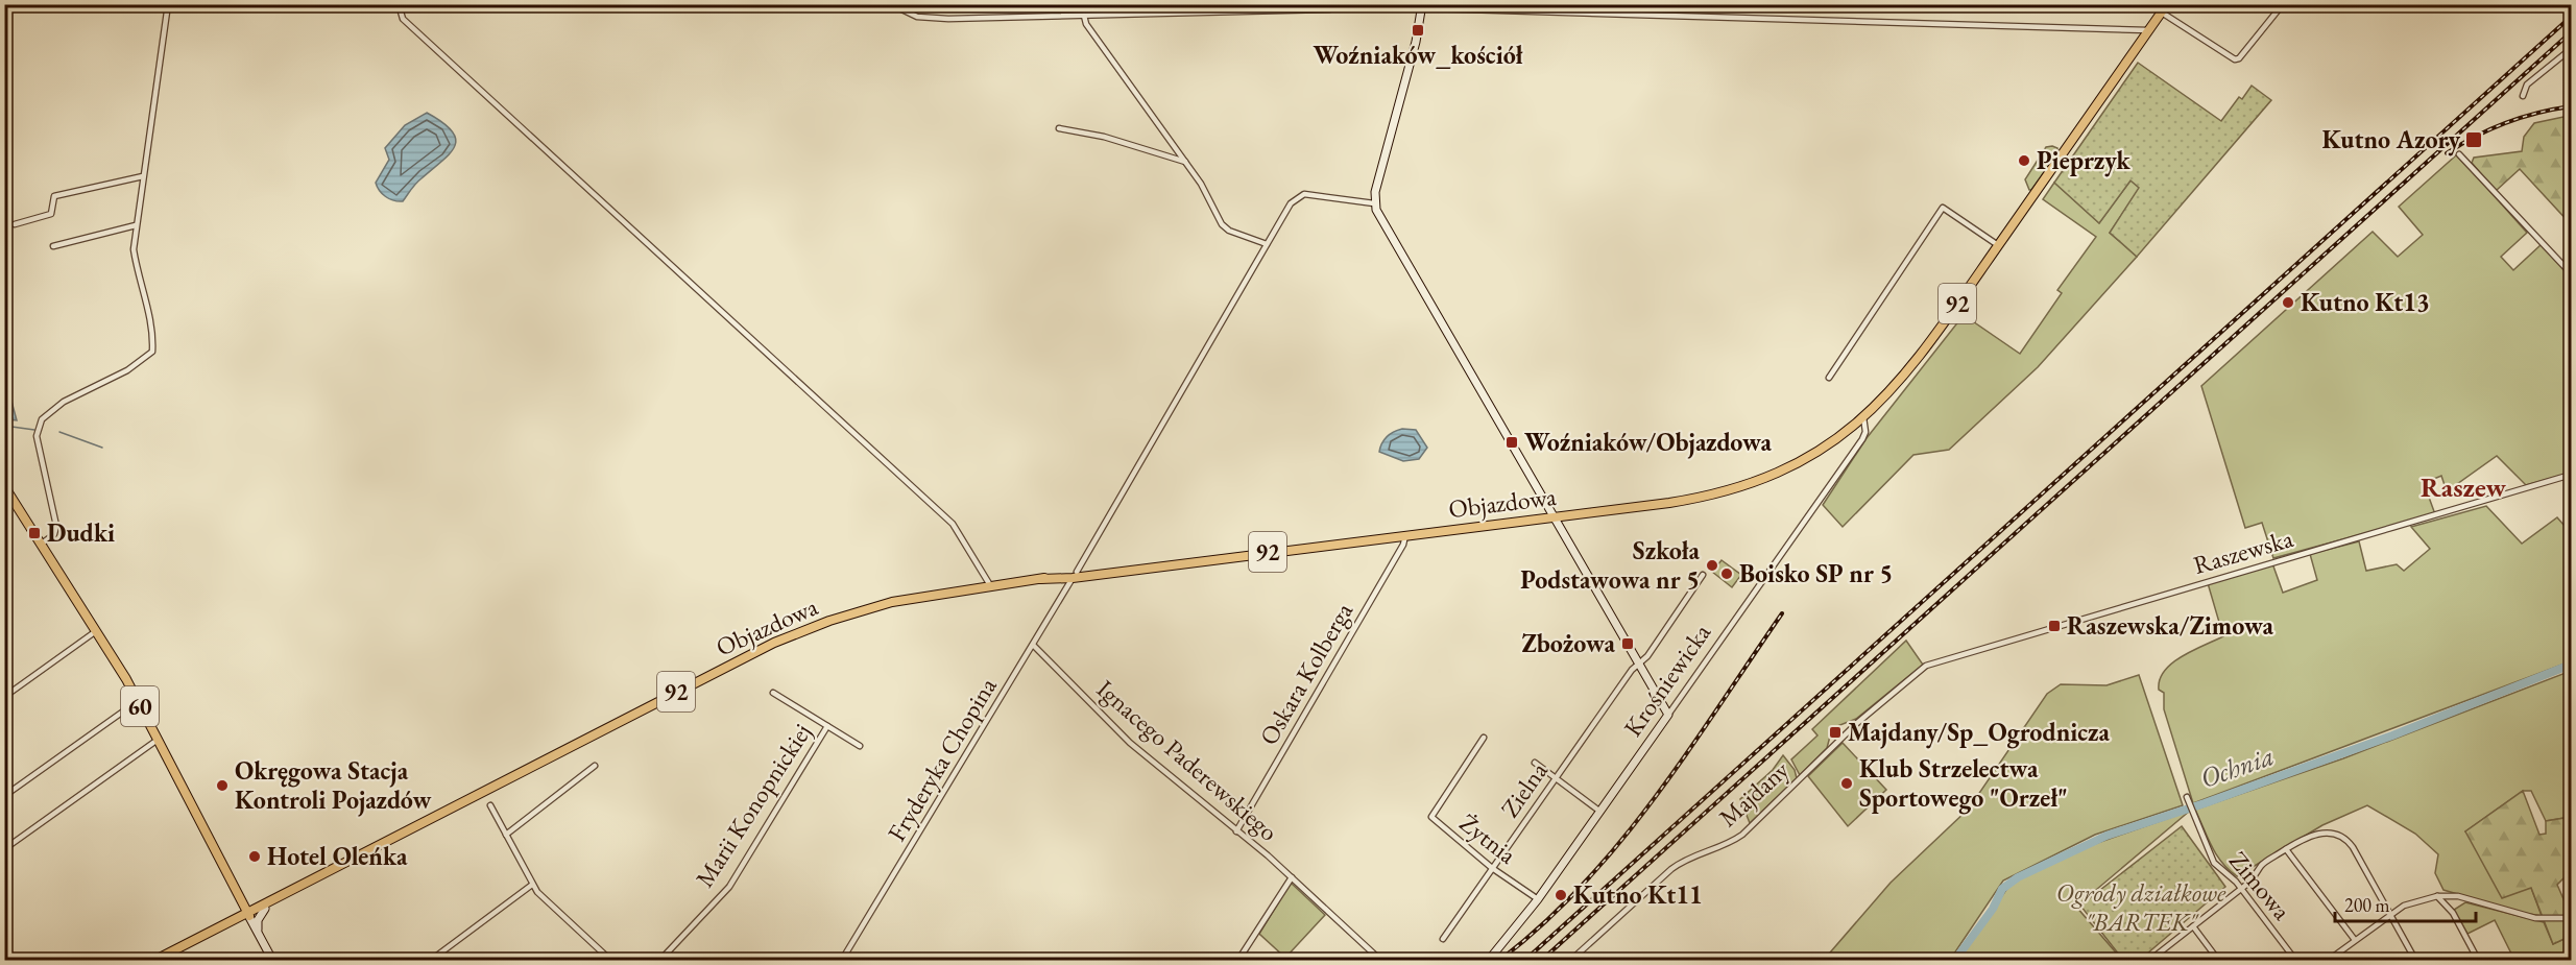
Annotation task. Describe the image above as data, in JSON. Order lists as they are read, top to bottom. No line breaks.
{"streets":{"main road":["92","Objazdowa","60"],"street":["Raszewska","Oskara Kolberga","Krośniewicka","Fryderyka Chopina","Ignacego Paderewskiego","Zielna","Majdany","Marii Konopnickiej","Żytnia","Zimowa"]},"crossings":[["92","Objazdowa"],["92","Krośniewicka"],["Objazdowa","Oskara Kolberga"],["Objazdowa","Krośniewicka"],["Objazdowa","60"],["Objazdowa","Fryderyka Chopina"],["Raszewska","Majdany"],["Oskara Kolberga","Ignacego Paderewskiego"],["Krośniewicka","Żytnia"],["Fryderyka Chopina","Ignacego Paderewskiego"],["Zielna","Żytnia"]],"districts":["Raszew"],"water":["Ochnia"],"parks":["Ogrody działkowe \"BARTEK\""],"places":{"transit":["Woźniaków_kościół","Kutno Azory","Woźniaków/Objazdowa","Dudki","Raszewska/Zimowa","Zbożowa","Majdany/Sp_Ogrodnicza"],"other":["Pieprzyk","Kutno Kt13","Szkoła Podstawowa nr 5","Boisko SP nr 5","Klub Strzelectwa Sportowego \"Orzeł\"","Okręgowa Stacja Kontroli Pojazdów","Hotel Oleńka","Kutno Kt11"]},"scale_bar":"200 m"}
